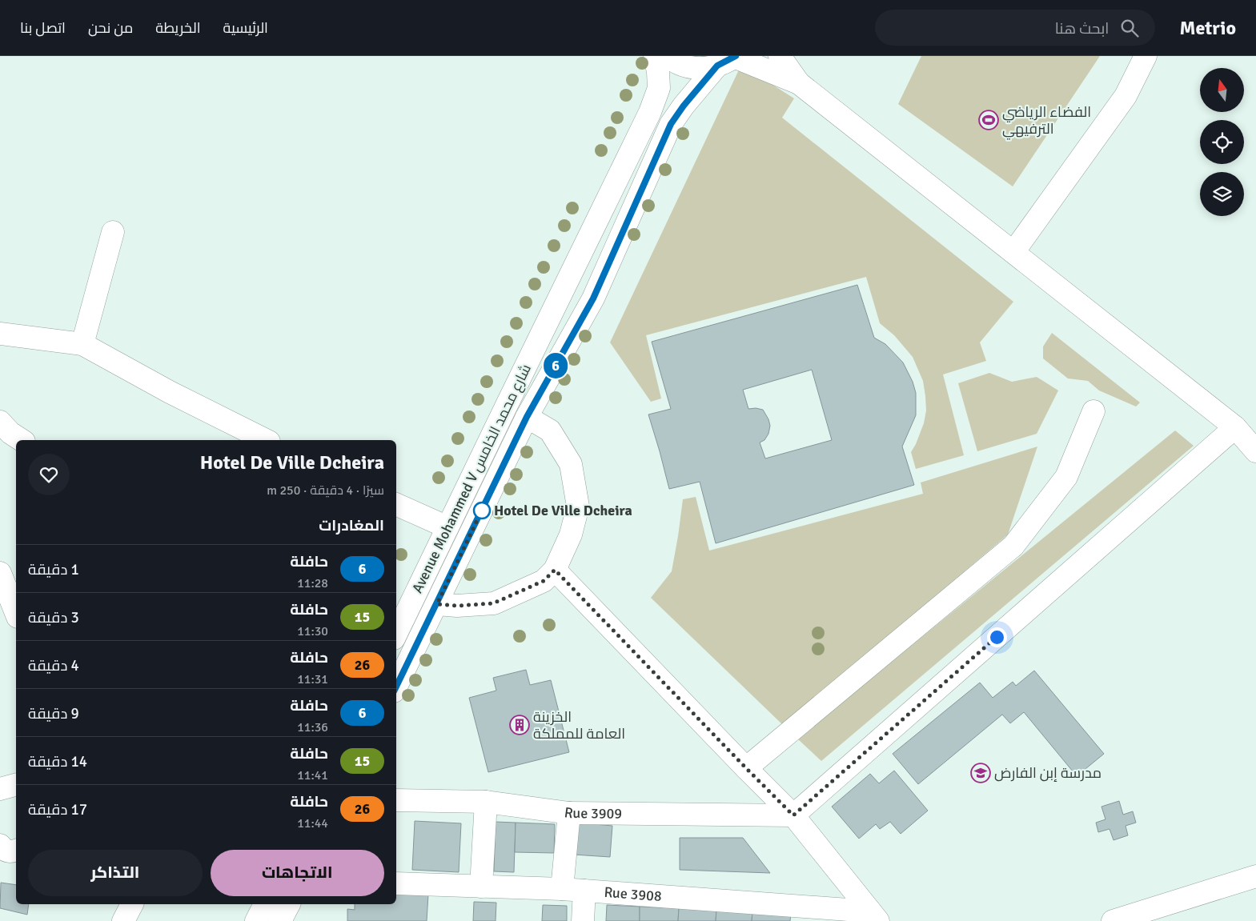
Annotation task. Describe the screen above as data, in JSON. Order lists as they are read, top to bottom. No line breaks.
{"streets":{"street":["Avenue Mohammed V شارع محمد الخامس","Rue 3909","Rue 3908"]},"places":{"sports":["الفضاء الرياضي الترفيهي"],"other":["Hotel De Ville Dcheira"],"building":["الخزينة العامة للمملكة"],"school or university":["مدرسة إبن الفارض"]},"lines":["bus line 6"],"north":"top","page":{"header":"Metrio","search":"ابحث هنا","nav":["الرئيسية","الخريطة","من نحن","اتصل بنا"],"on_map":"6","heading":[["Hotel De Ville Dcheira","سيرًا · 4 دقيقة · 250 m"],"المغادرات"],"list":[{"mark":"6","name":"حافلة","note":"11:28","value":"1 دقيقة"},{"mark":"15","name":"حافلة","note":"11:30","value":"3 دقيقة"},{"mark":"26","name":"حافلة","note":"11:31","value":"4 دقيقة"},{"mark":"6","name":"حافلة","note":"11:36","value":"9 دقيقة"},{"mark":"15","name":"حافلة","note":"11:41","value":"14 دقيقة"},{"mark":"26","name":"حافلة","note":"11:44","value":"17 دقيقة"}],"buttons":["الاتجاهات","التذاكر"]}}
